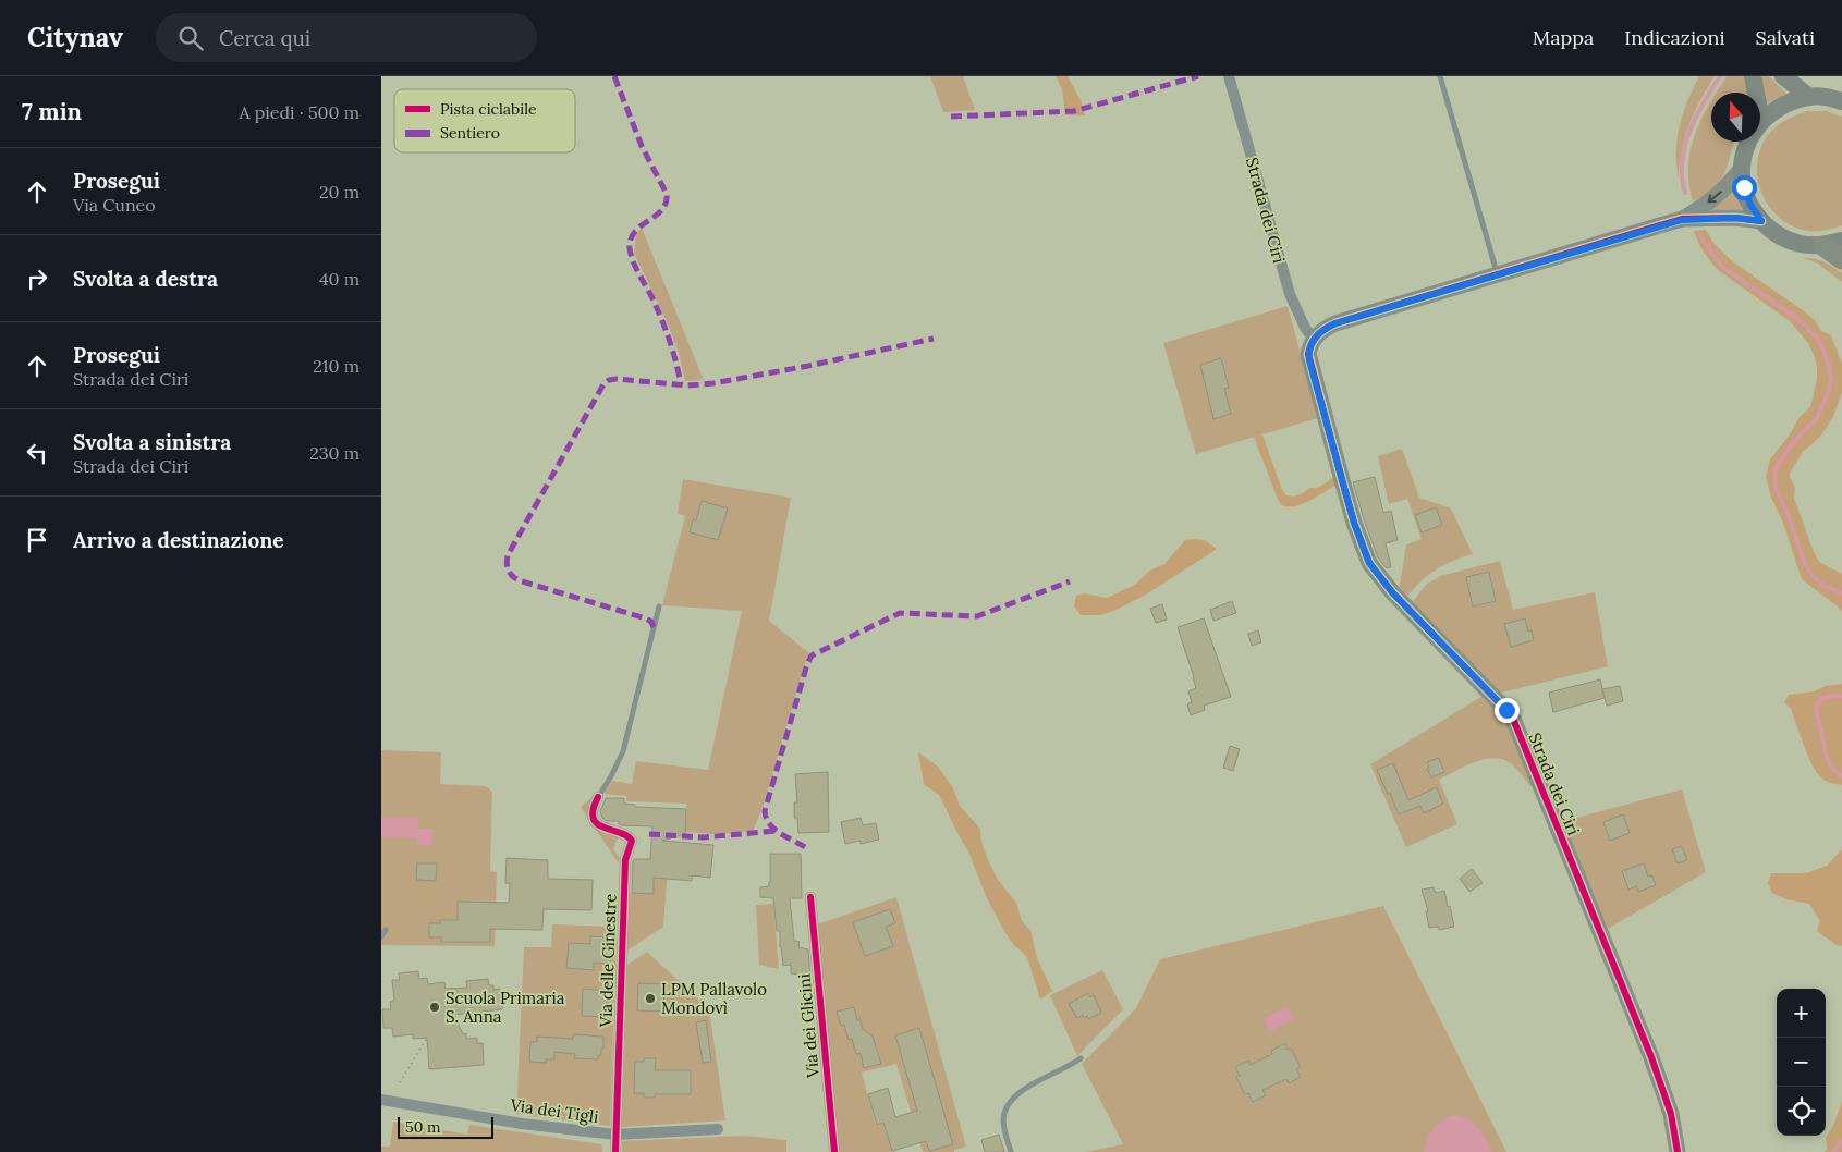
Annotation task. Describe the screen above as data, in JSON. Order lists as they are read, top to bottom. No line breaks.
{"streets":{"street":["Strada dei Ciri","Via delle Ginestre","Via dei Glicini","Via dei Tigli"]},"crossings":[["Via delle Ginestre","Via dei Tigli"]],"places":["LPM Pallavolo Mondovì","Scuola Primaria S. Anna"],"legend":["Pista ciclabile","Sentiero"],"scale_bar":"50 m","north":"top","page":{"header":"Citynav","search":"Cerca qui","nav":["Mappa","Indicazioni","Salvati"],"heading":["7 min","A piedi · 500 m"],"list":[["Prosegui","Via Cuneo","20 m"],["Svolta a destra","40 m"],["Prosegui","Strada dei Ciri","210 m"],["Svolta a sinistra","Strada dei Ciri","230 m"],"Arrivo a destinazione"],"map_buttons":["+","−"],"scale":"50 m"}}
